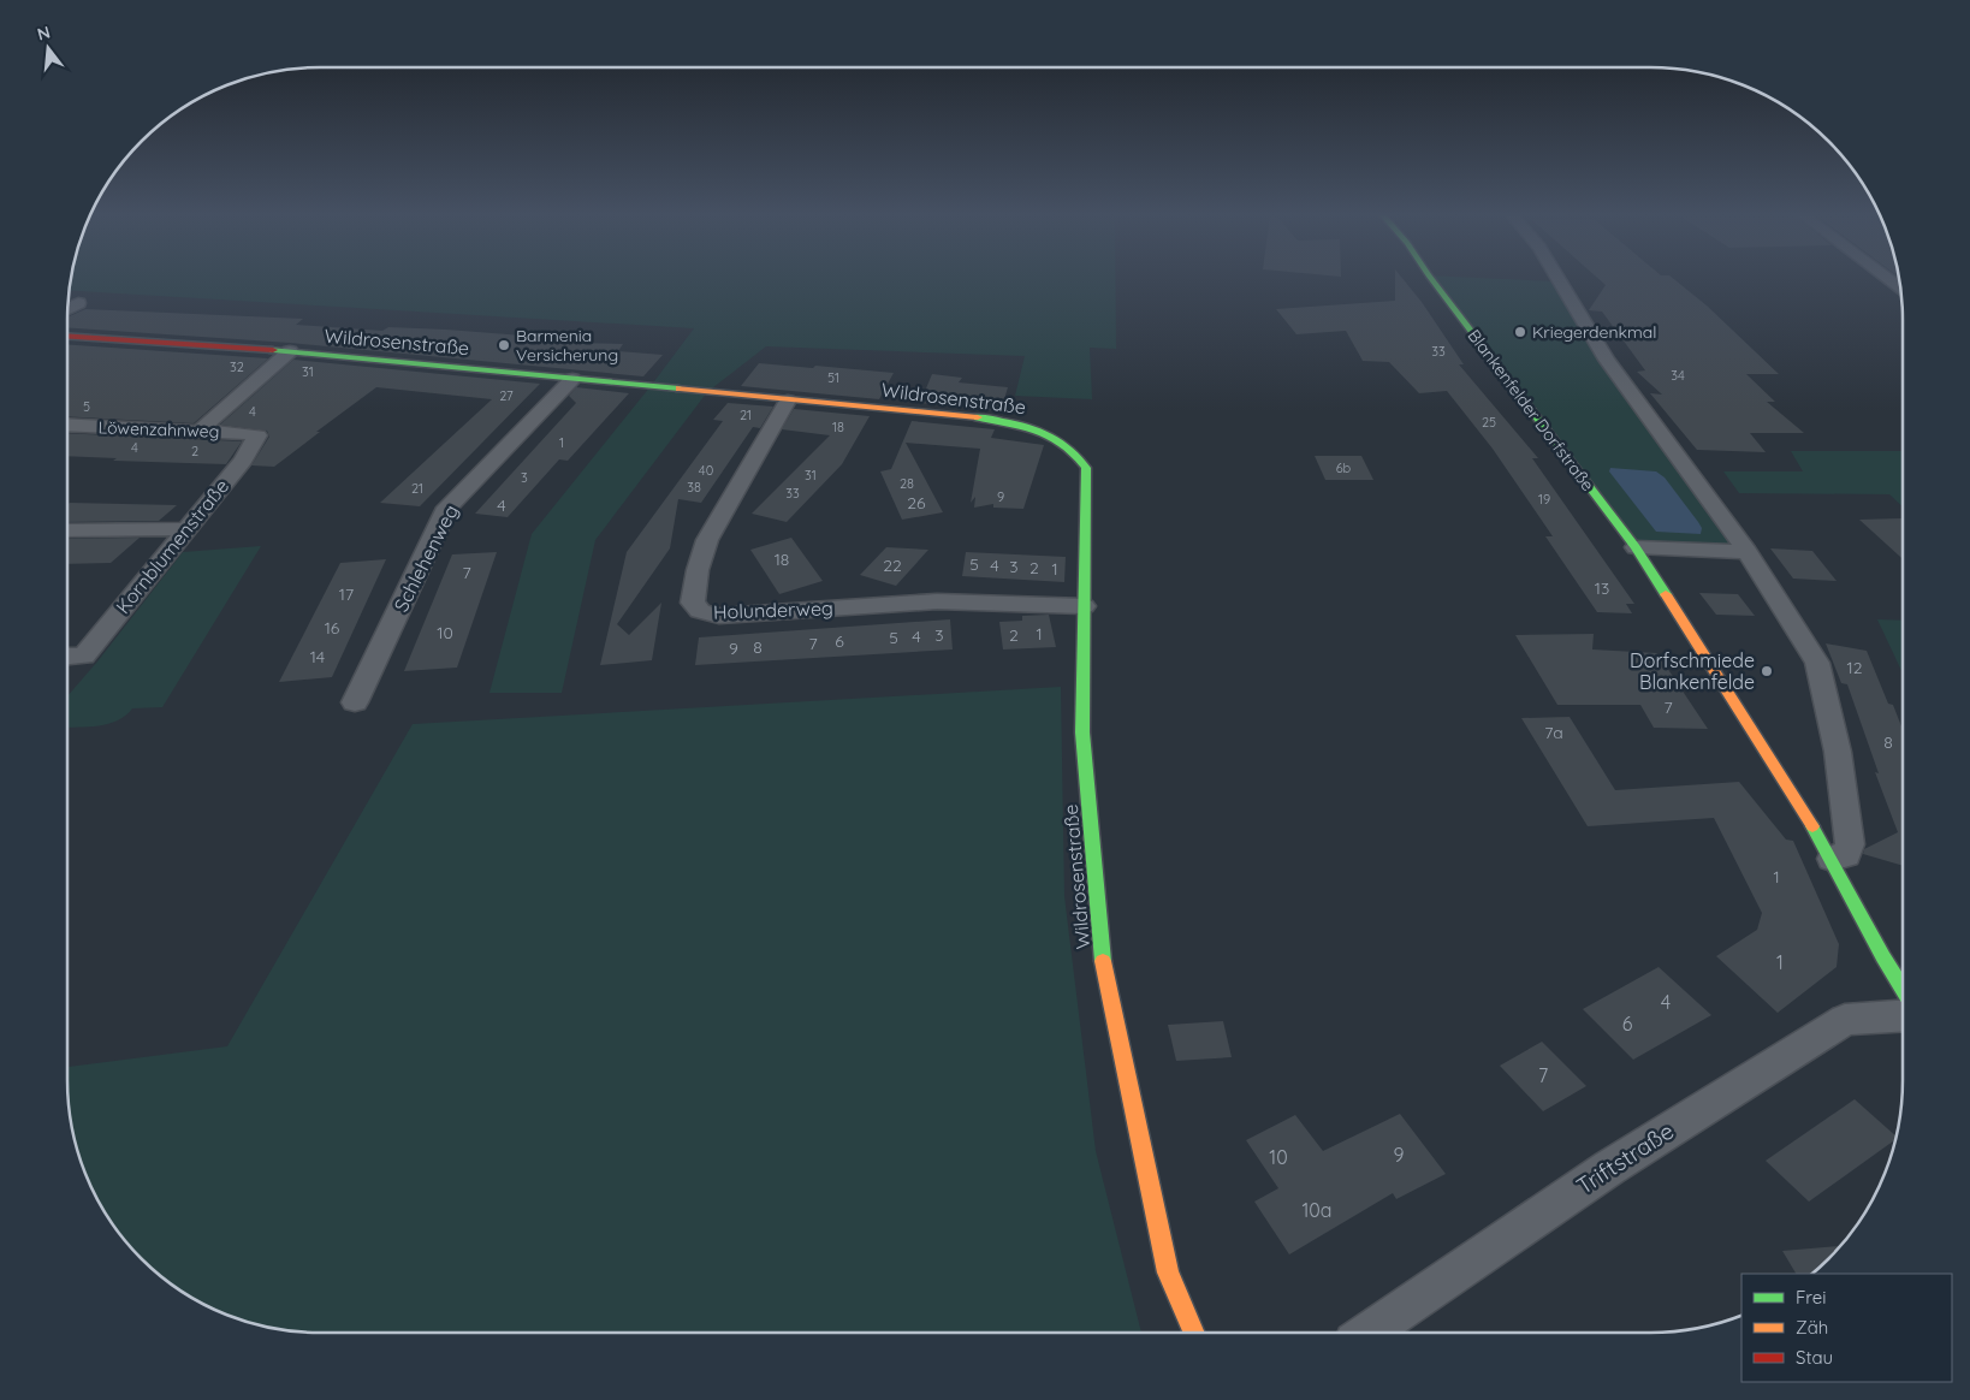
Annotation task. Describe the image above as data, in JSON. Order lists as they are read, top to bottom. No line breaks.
{"streets":{"street":["Wildrosenstraße","Blankenfelder Dorfstraße","Löwenzahnweg","Kornblumenstraße","Schlehenweg","Holunderweg","Triftstraße"]},"crossings":[["Wildrosenstraße","Schlehenweg"],["Wildrosenstraße","Holunderweg"],["Löwenzahnweg","Kornblumenstraße"]],"places":["Kriegerdenkmal","Barmenia Versicherung","Dorfschmiede Blankenfelde"],"house_numbers":["33","32","31","34","51","27","5","4","21","25","18","1","4","2","6b","40","31","3","28","38","21","33","9","19","26","4","18","5","22","4","3","2","1","7","13","17","16","10","1","3","2","4","5","6","7","8","9","14","12","7","7a","8","1","1","4","6","7","9","10","10a"],"legend":["Frei","Zäh","Stau"],"north":"top"}
